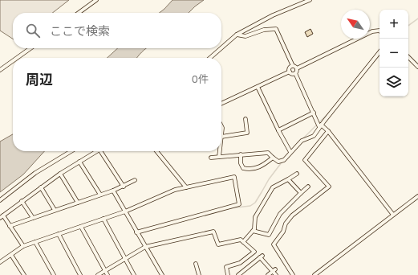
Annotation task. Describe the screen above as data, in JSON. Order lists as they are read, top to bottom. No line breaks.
{"north":"top left","page":{"map_buttons":["+","−"],"search":"ここで検索","heading":["周辺","0件"]}}
